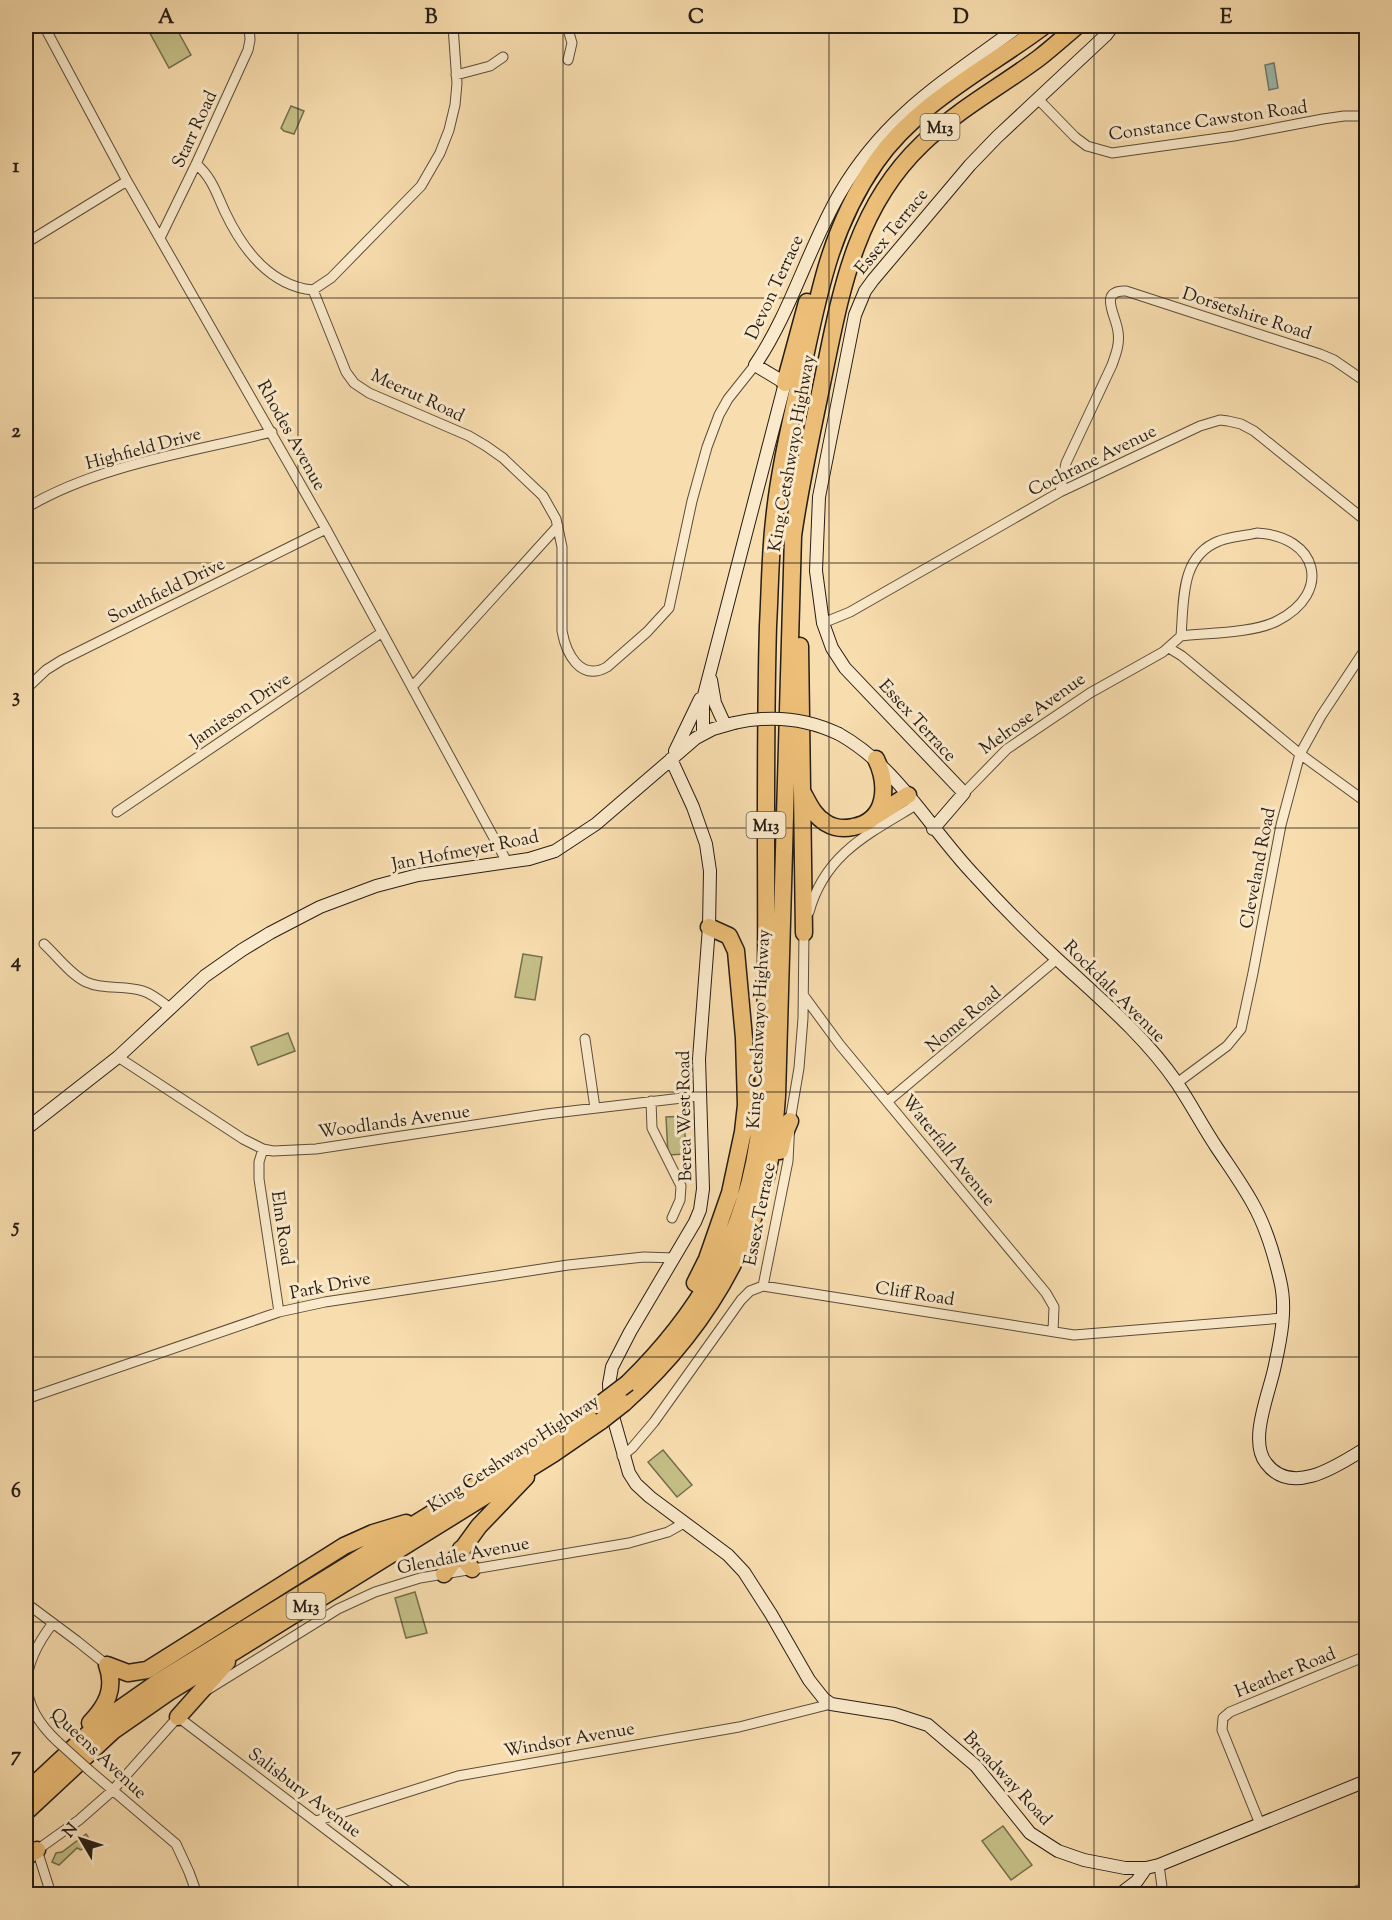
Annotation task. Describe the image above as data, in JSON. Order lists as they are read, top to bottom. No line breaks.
{"streets":{"highway":["M13","King Cetshwayo Highway"],"street":["Constance Cawston Road","Starr Road","Essex Terrace","Devon Terrace","Dorsetshire Road","Meerut Road","Rhodes Avenue","Highfield Drive","Cochrane Avenue","Southfield Drive","Jamieson Drive","Melrose Avenue","Jan Hofmeyer Road","Cleveland Road","Rockdale Avenue","Nome Road","Berea West Road","Woodlands Avenue","Waterfall Avenue","Elm Road","Park Drive","Cliff Road","Glendale Avenue","Heather Road","Windsor Avenue","Queens Avenue","Broadway Road","Salisbury Avenue"]},"crossings":[["Constance Cawston Road","Essex Terrace"],["Starr Road","Rhodes Avenue"],["Essex Terrace","Cochrane Avenue"],["Essex Terrace","Melrose Avenue"],["Essex Terrace","Rockdale Avenue"],["Essex Terrace","Waterfall Avenue"],["Essex Terrace","Cliff Road"],["Devon Terrace","Meerut Road"],["Dorsetshire Road","Cochrane Avenue"],["Rhodes Avenue","Highfield Drive"],["Rhodes Avenue","Southfield Drive"],["Rhodes Avenue","Jamieson Drive"],["Rhodes Avenue","Jan Hofmeyer Road"],["Melrose Avenue","Rockdale Avenue"],["Jan Hofmeyer Road","Rockdale Avenue"],["Jan Hofmeyer Road","Berea West Road"],["Jan Hofmeyer Road","Woodlands Avenue"],["Cleveland Road","Rockdale Avenue"],["Rockdale Avenue","Nome Road"],["Rockdale Avenue","Berea West Road"],["Rockdale Avenue","Cliff Road"],["Nome Road","Waterfall Avenue"],["Berea West Road","Woodlands Avenue"],["Berea West Road","Park Drive"],["Woodlands Avenue","Elm Road"],["Waterfall Avenue","Cliff Road"],["Elm Road","Park Drive"],["Heather Road","Broadway Road"],["Windsor Avenue","Broadway Road"],["Windsor Avenue","Salisbury Avenue"]],"north":"top left","grid":{"columns":["A","B","C","D","E"],"rows":["1","2","3","4","5","6","7"]}}
